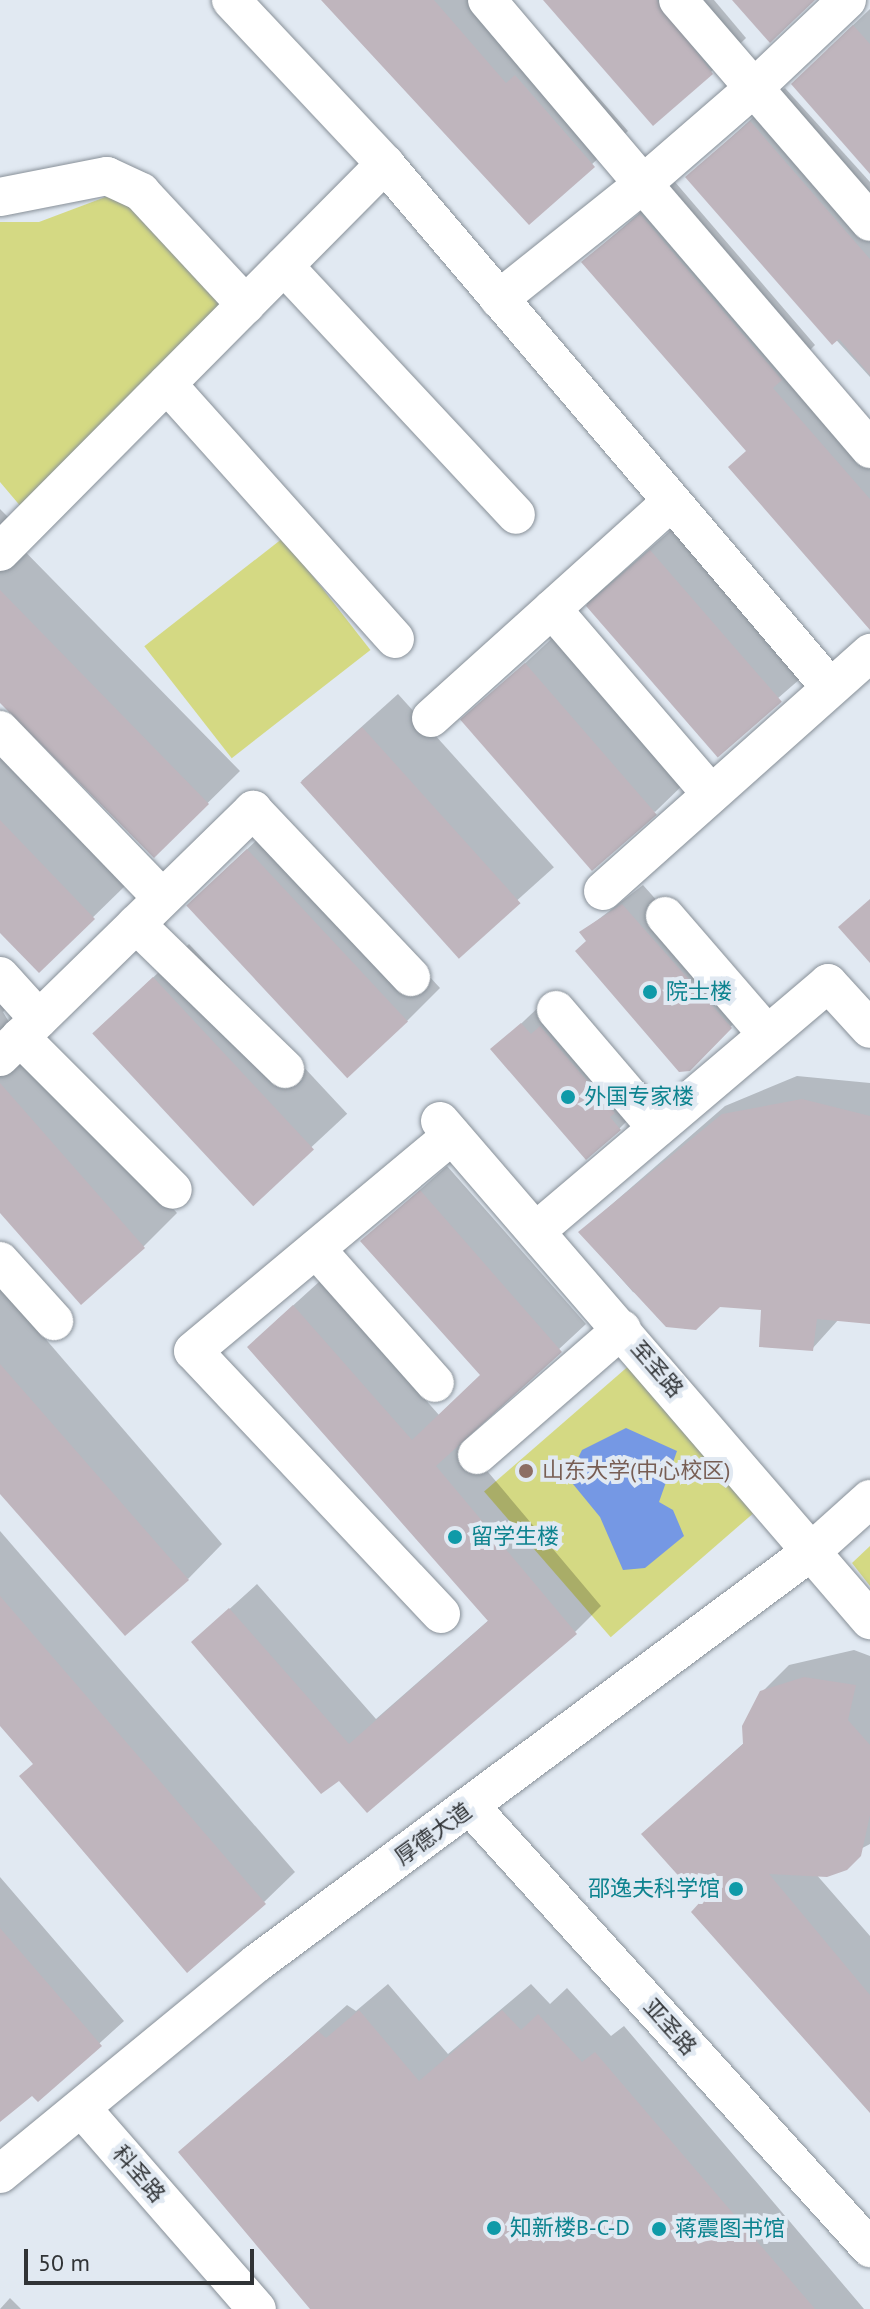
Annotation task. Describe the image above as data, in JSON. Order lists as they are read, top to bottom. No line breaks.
{"streets":{"street":["至圣路","厚德大道","亚圣路","科圣路"]},"crossings":[["至圣路","厚德大道"],["厚德大道","亚圣路"],["厚德大道","科圣路"]],"places":["院士楼","外国专家楼","山东大学(中心校区)","留学生楼","邵逸夫科学馆","知新楼B-C-D","蒋震图书馆"],"scale_bar":"50 m"}
